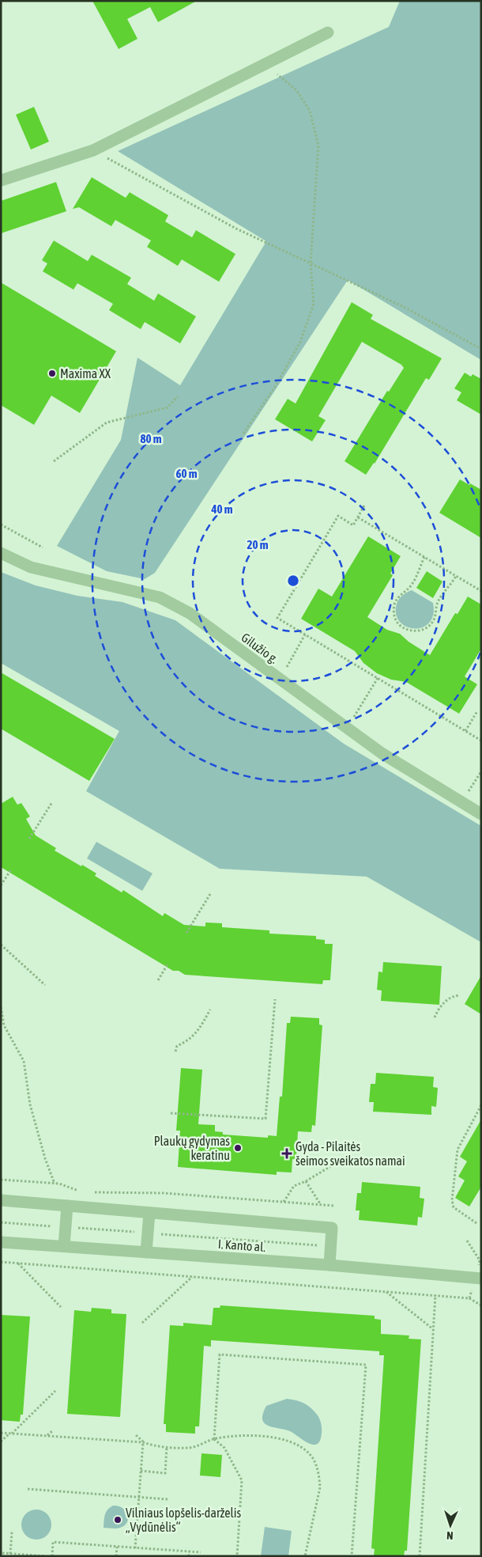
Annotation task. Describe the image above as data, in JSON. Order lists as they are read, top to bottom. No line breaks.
{"streets":{"street":["Gilužio g.","I. Kanto al."]},"places":{"other":["Maxima XX","Plaukų gydymas keratinu","Vilniaus lopšelis-darželis „Vydūnėlis“"],"health":["Gyda - Pilaitės šeimos sveikatos namai"]},"north":"bottom","rings":["80 m","60 m","40 m","20 m"]}
